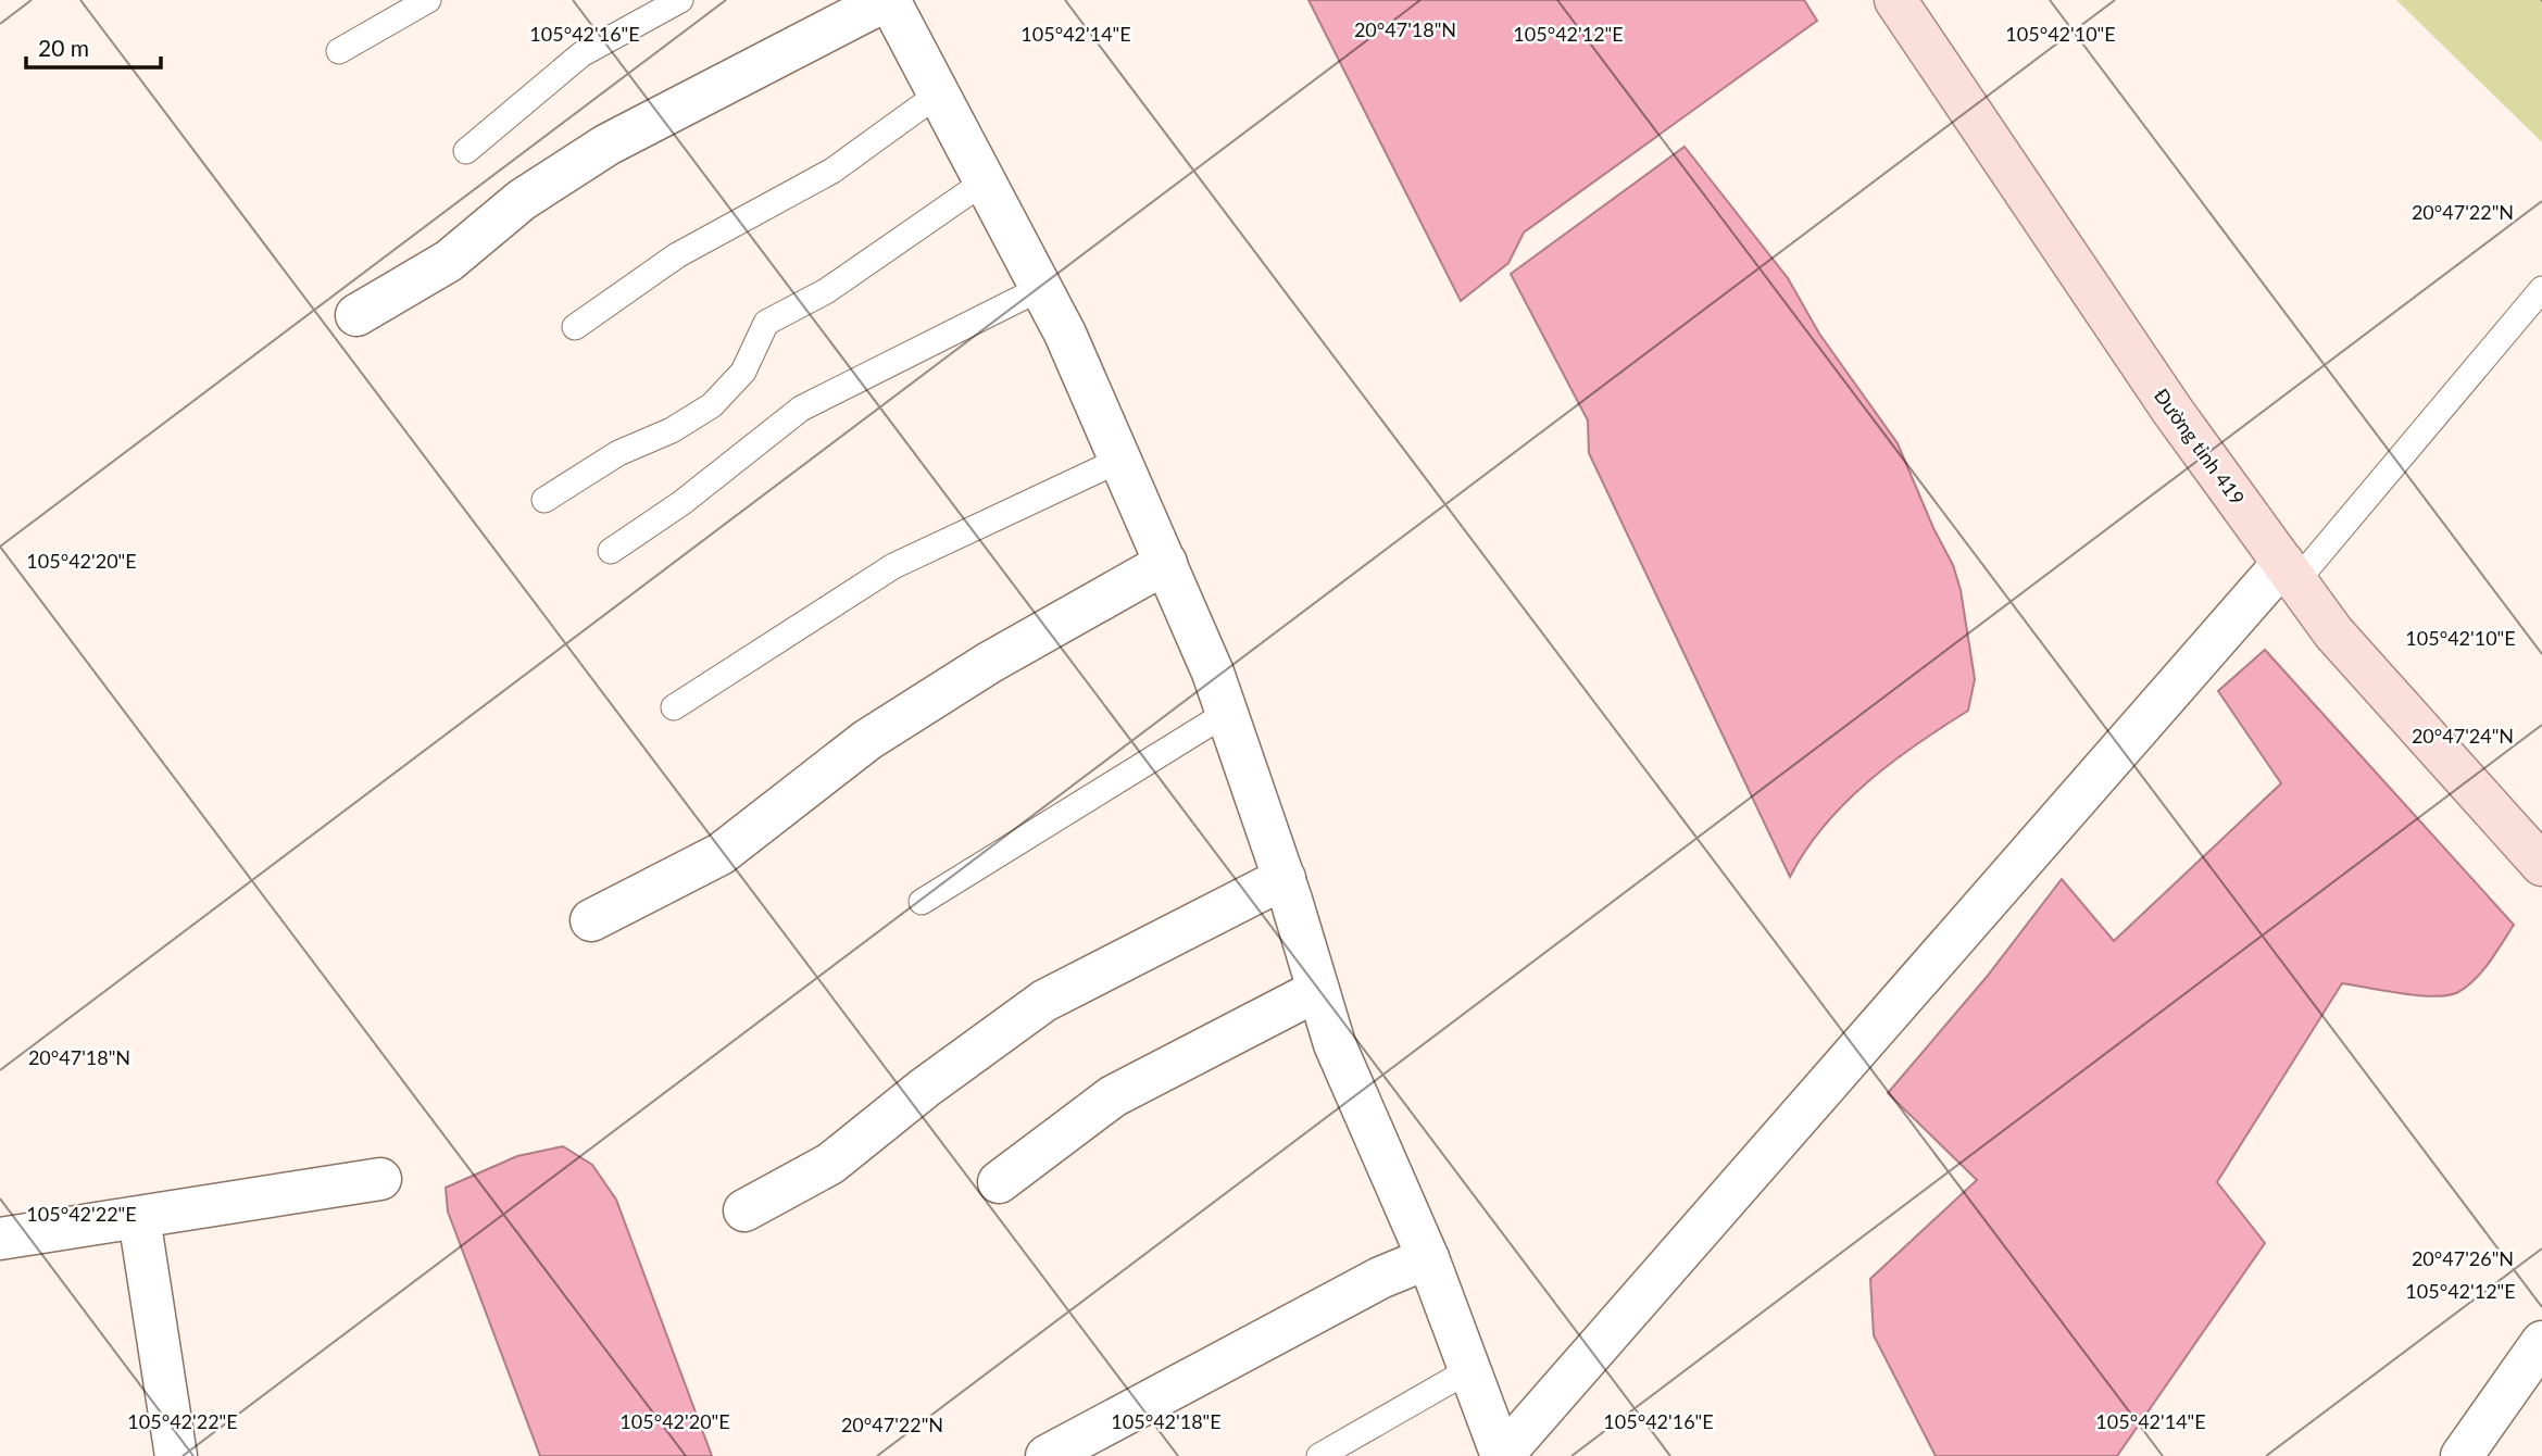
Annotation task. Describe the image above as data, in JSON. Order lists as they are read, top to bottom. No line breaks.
{"streets":{"main road":["Đường tỉnh 419"]},"scale_bar":"20 m","coordinates":["20°47'18\"N","105°42'16\"E","105°42'14\"E","105°42'12\"E","105°42'10\"E","20°47'22\"N","105°42'20\"E","20°47'24\"N","105°42'22\"E","20°47'26\"N","105°42'18\"E"]}
